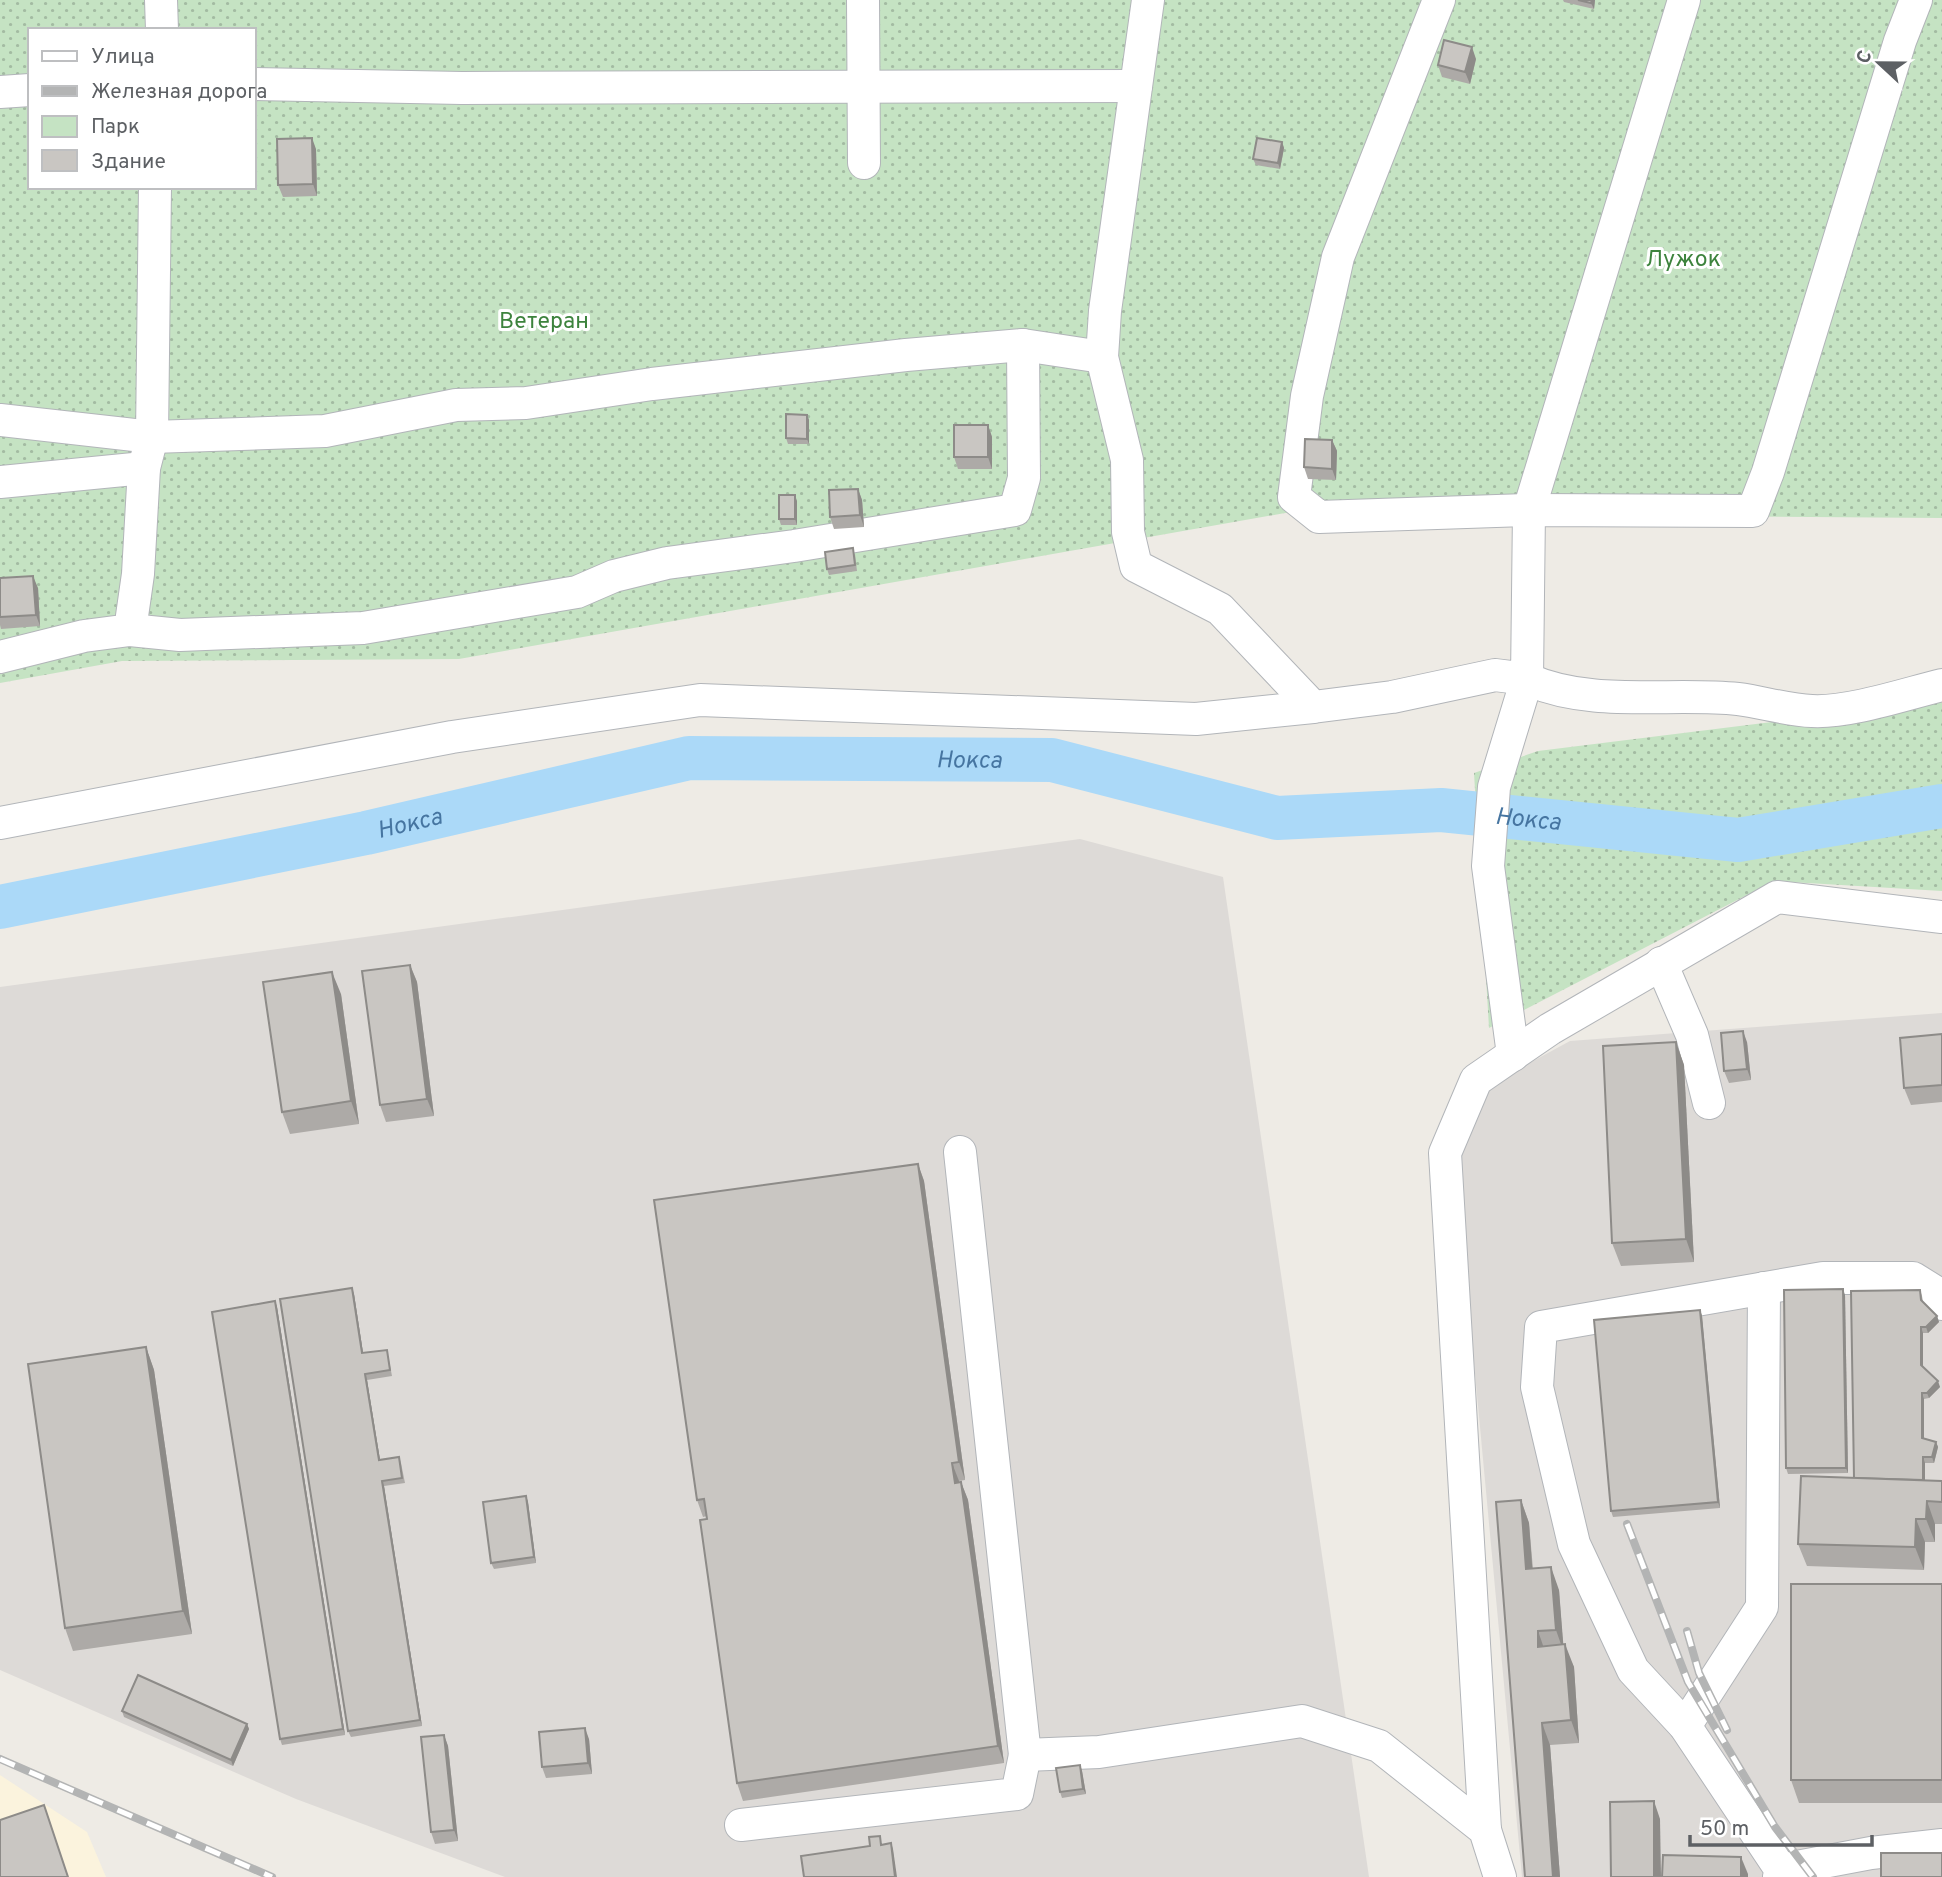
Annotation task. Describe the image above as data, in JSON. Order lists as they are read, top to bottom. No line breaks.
{"water":["Нокса"],"parks":["Лужок","Ветеран"],"legend":["Улица","Железная дорога","Парк","Здание"],"scale_bar":"50 m","north":"left"}
